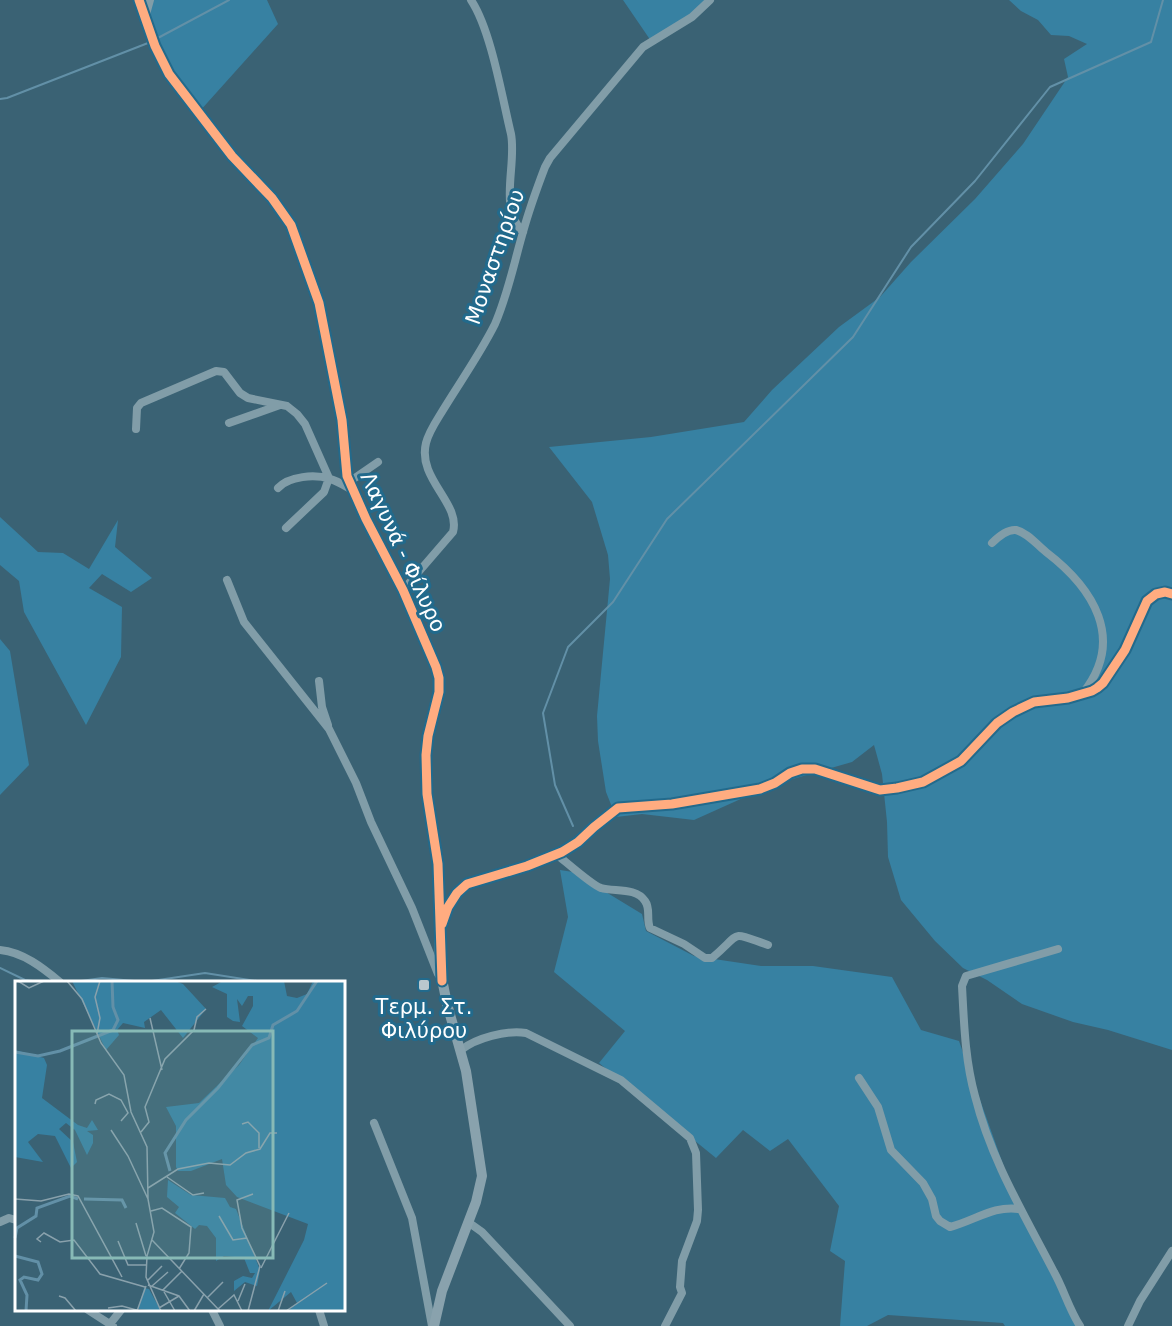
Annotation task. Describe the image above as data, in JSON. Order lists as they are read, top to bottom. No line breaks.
{"streets":{"street":["Μοναστηρίου","Λαγυνά - Φίλυρο"]},"crossings":[["Μοναστηρίου","Λαγυνά - Φίλυρο"]],"places":{"transit":["Τερμ. Στ. Φιλύρου"]}}
